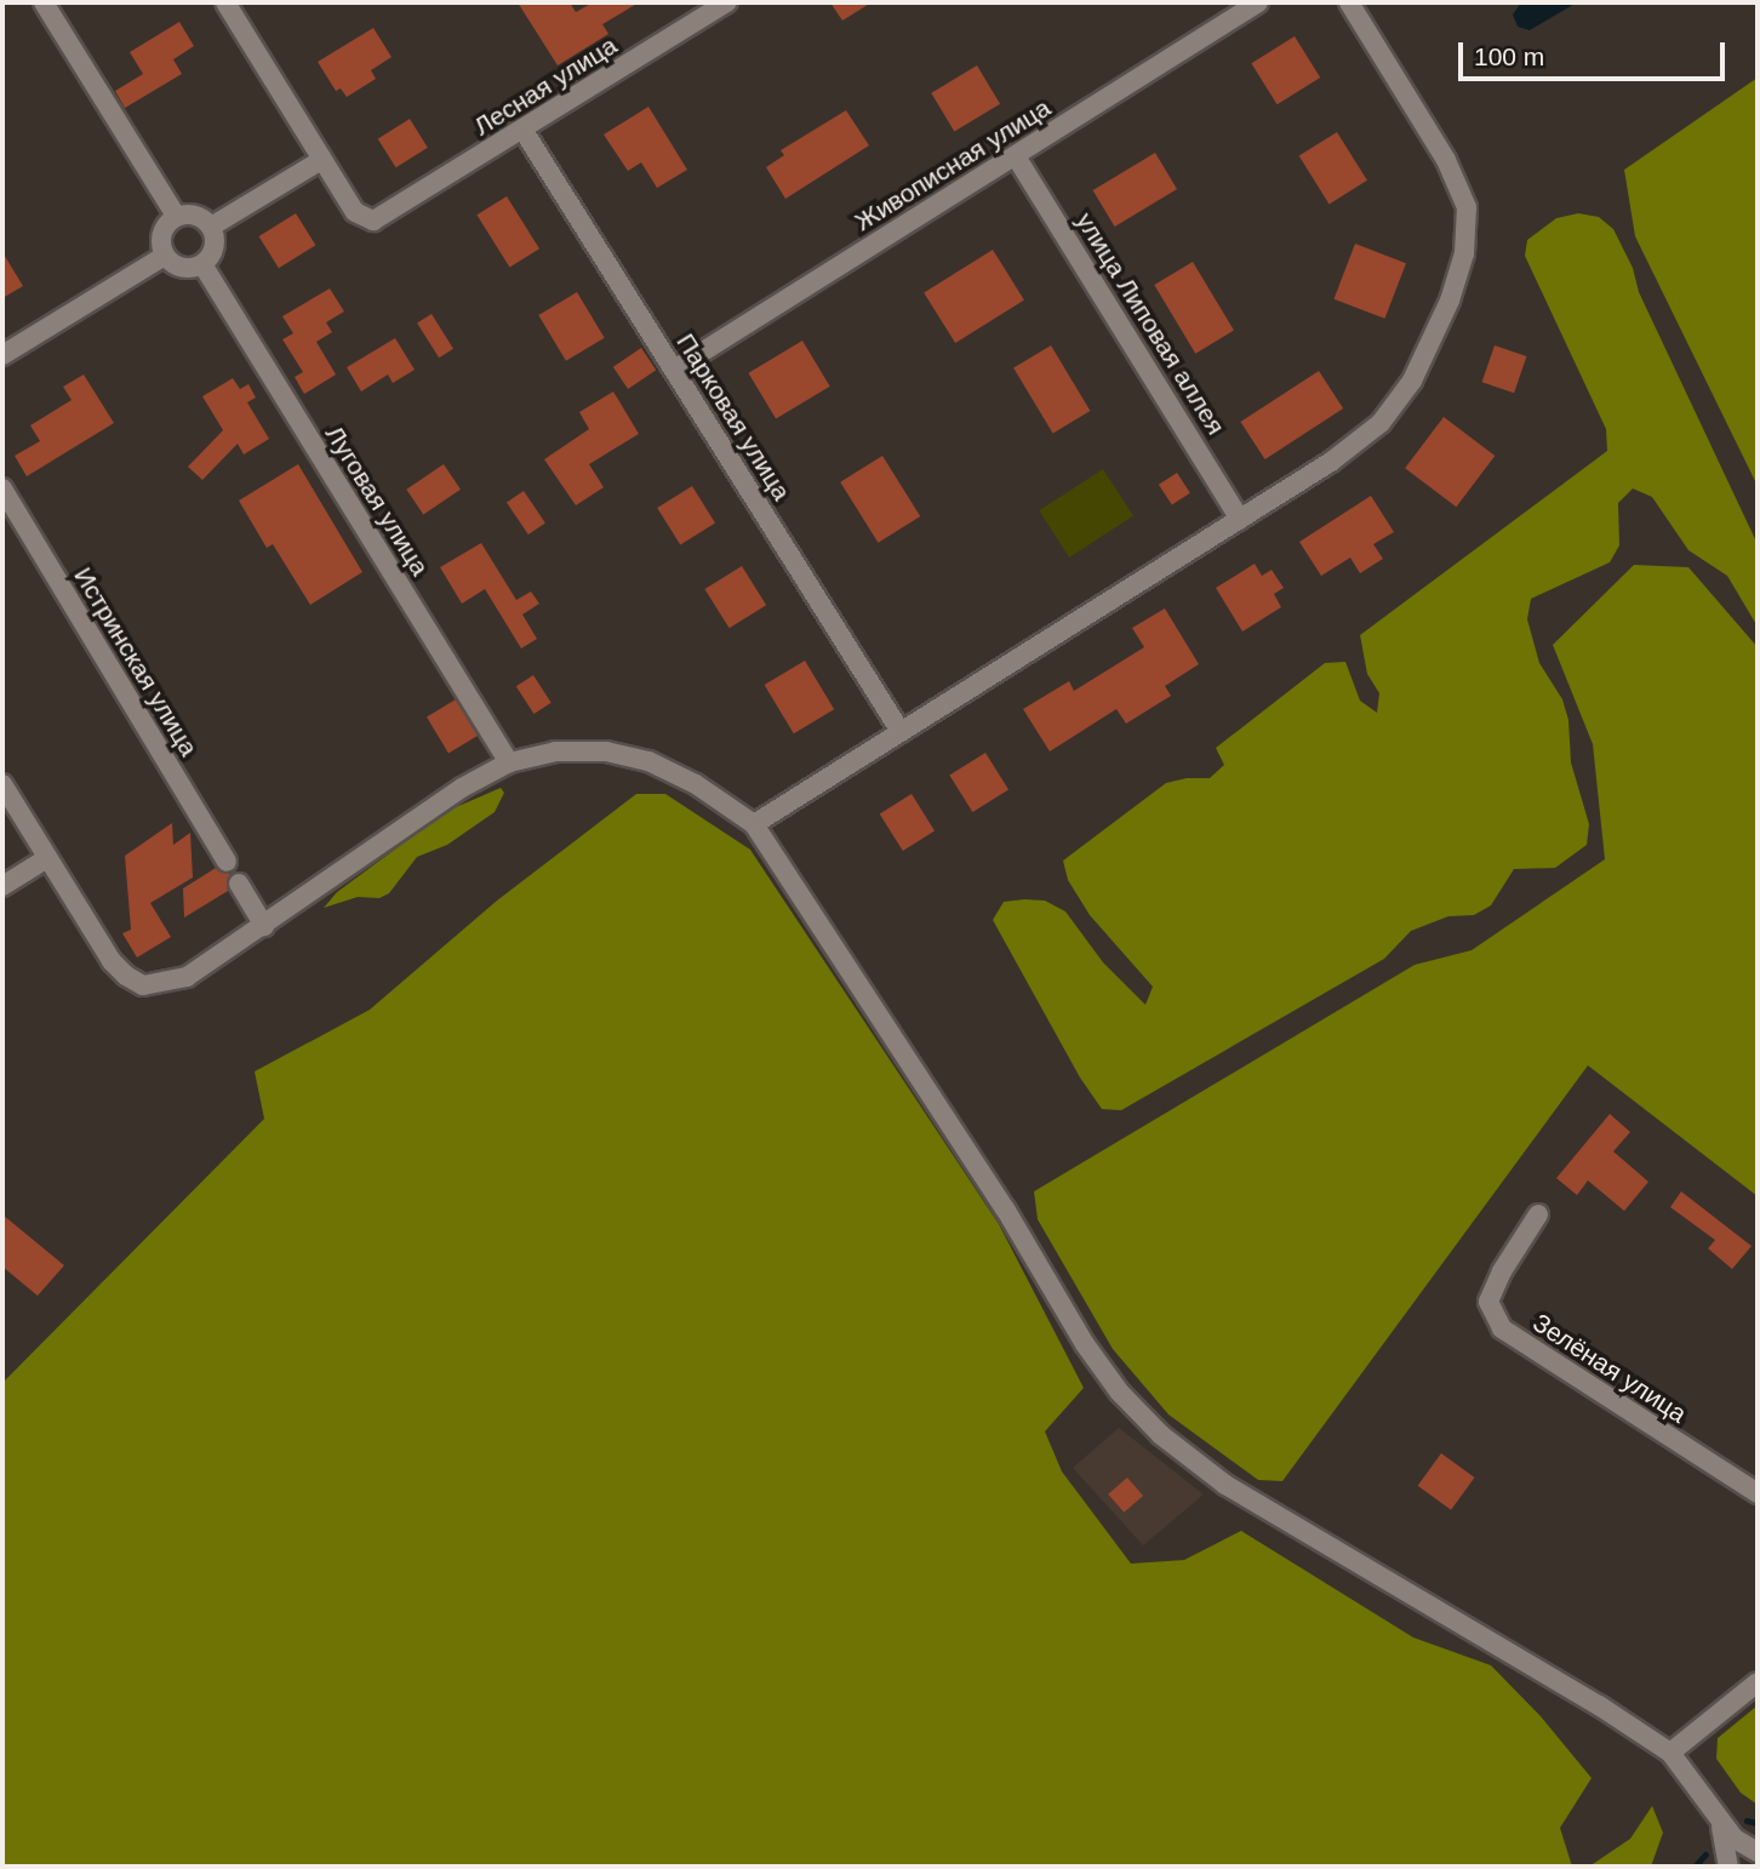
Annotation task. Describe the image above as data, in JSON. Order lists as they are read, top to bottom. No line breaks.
{"streets":{"street":["Лесная улица","Живописная улица","улица Липовая аллея","Парковая улица","Луговая улица","Истринская улица","Зелёная улица"]},"crossings":[["Лесная улица","Парковая улица"],["Живописная улица","улица Липовая аллея"],["Живописная улица","Парковая улица"]],"scale_bar":"100 m"}
